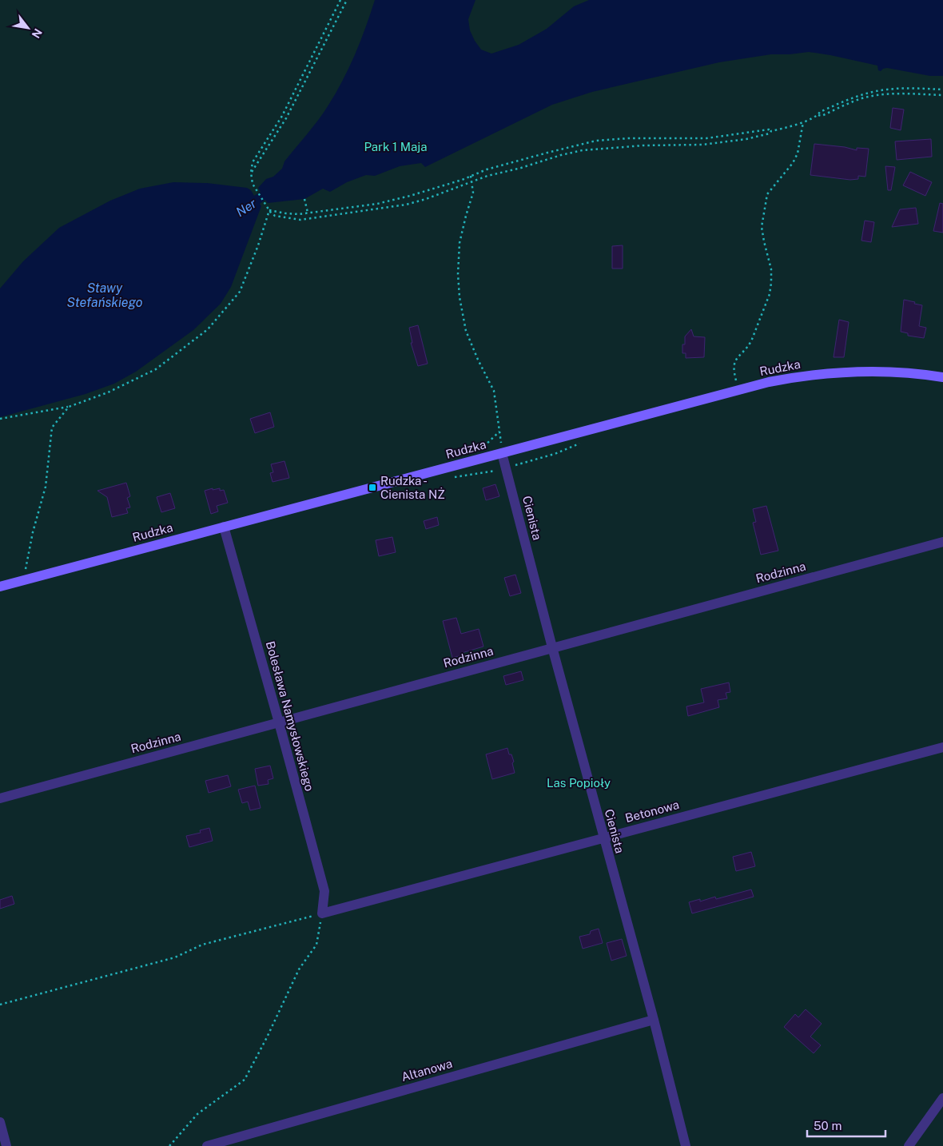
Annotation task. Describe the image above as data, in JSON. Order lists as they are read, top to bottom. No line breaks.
{"streets":{"street":["Rudzka","Cienista","Rodzinna","Bolesława Namysłowskiego","Betonowa","Altanowa"]},"crossings":[["Rudzka","Cienista"],["Rudzka","Bolesława Namysłowskiego"],["Cienista","Rodzinna"],["Cienista","Betonowa"],["Cienista","Altanowa"],["Rodzinna","Bolesława Namysłowskiego"],["Bolesława Namysłowskiego","Betonowa"]],"water":["Ner","Stawy Stefańskiego"],"parks":["Park 1 Maja","Las Popioły"],"places":{"transit":["Rudzka - Cienista NŻ"]},"scale_bar":"50 m","north":"bottom right"}
